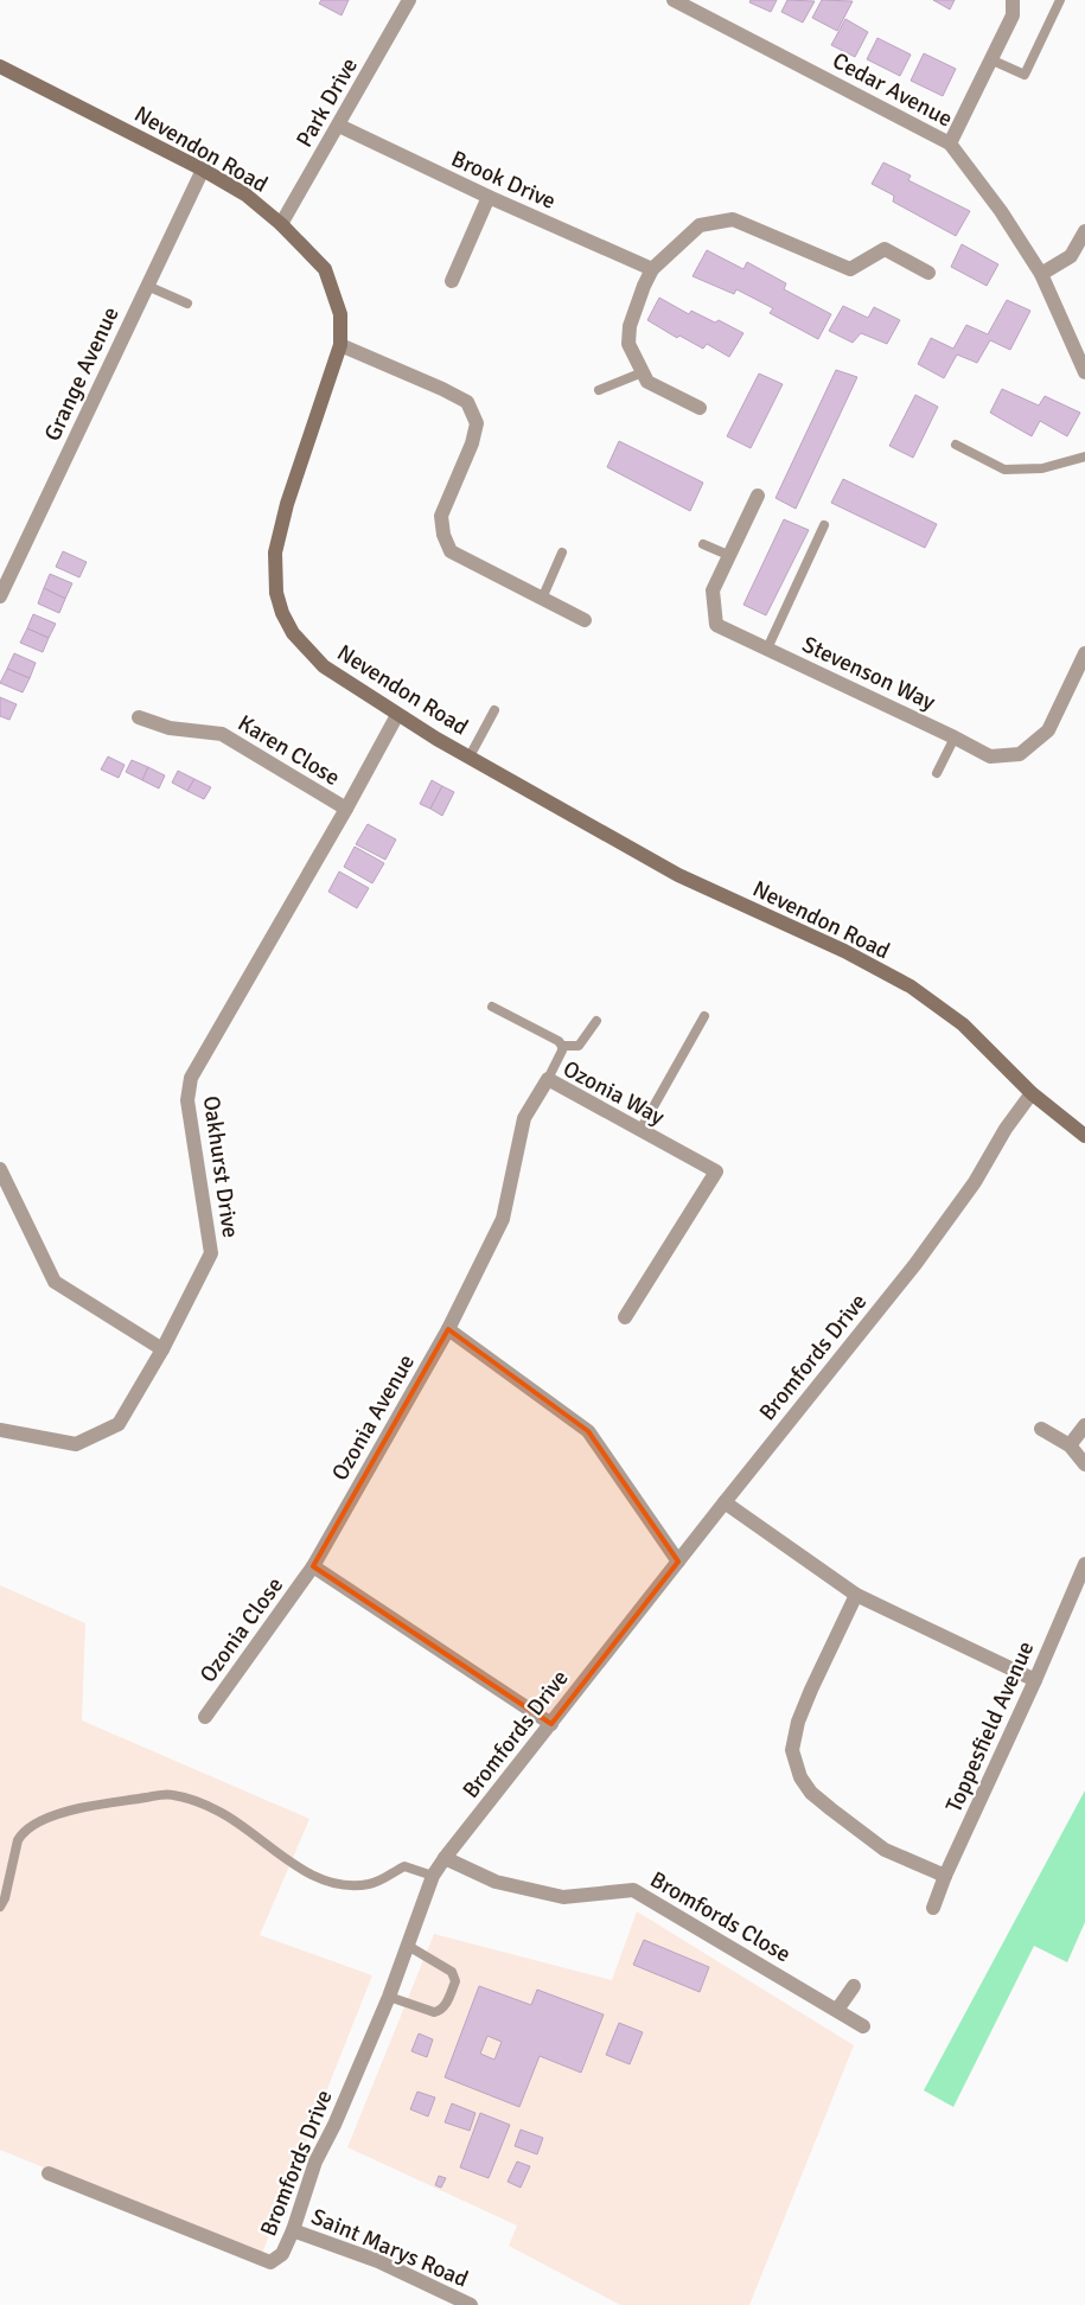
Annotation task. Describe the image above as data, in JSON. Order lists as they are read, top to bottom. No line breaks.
{"streets":{"street":["Cedar Avenue","Park Drive","Nevendon Road","Brook Drive","Grange Avenue","Stevenson Way","Karen Close","Ozonia Way","Oakhurst Drive","Bromfords Drive","Ozonia Avenue","Ozonia Close","Toppesfield Avenue","Bromfords Close","Saint Marys Road"]},"crossings":[["Park Drive","Nevendon Road"],["Park Drive","Brook Drive"],["Nevendon Road","Grange Avenue"],["Nevendon Road","Oakhurst Drive"],["Nevendon Road","Bromfords Drive"],["Karen Close","Oakhurst Drive"],["Ozonia Way","Ozonia Avenue"],["Bromfords Drive","Bromfords Close"],["Bromfords Drive","Saint Marys Road"],["Ozonia Avenue","Ozonia Close"]]}
